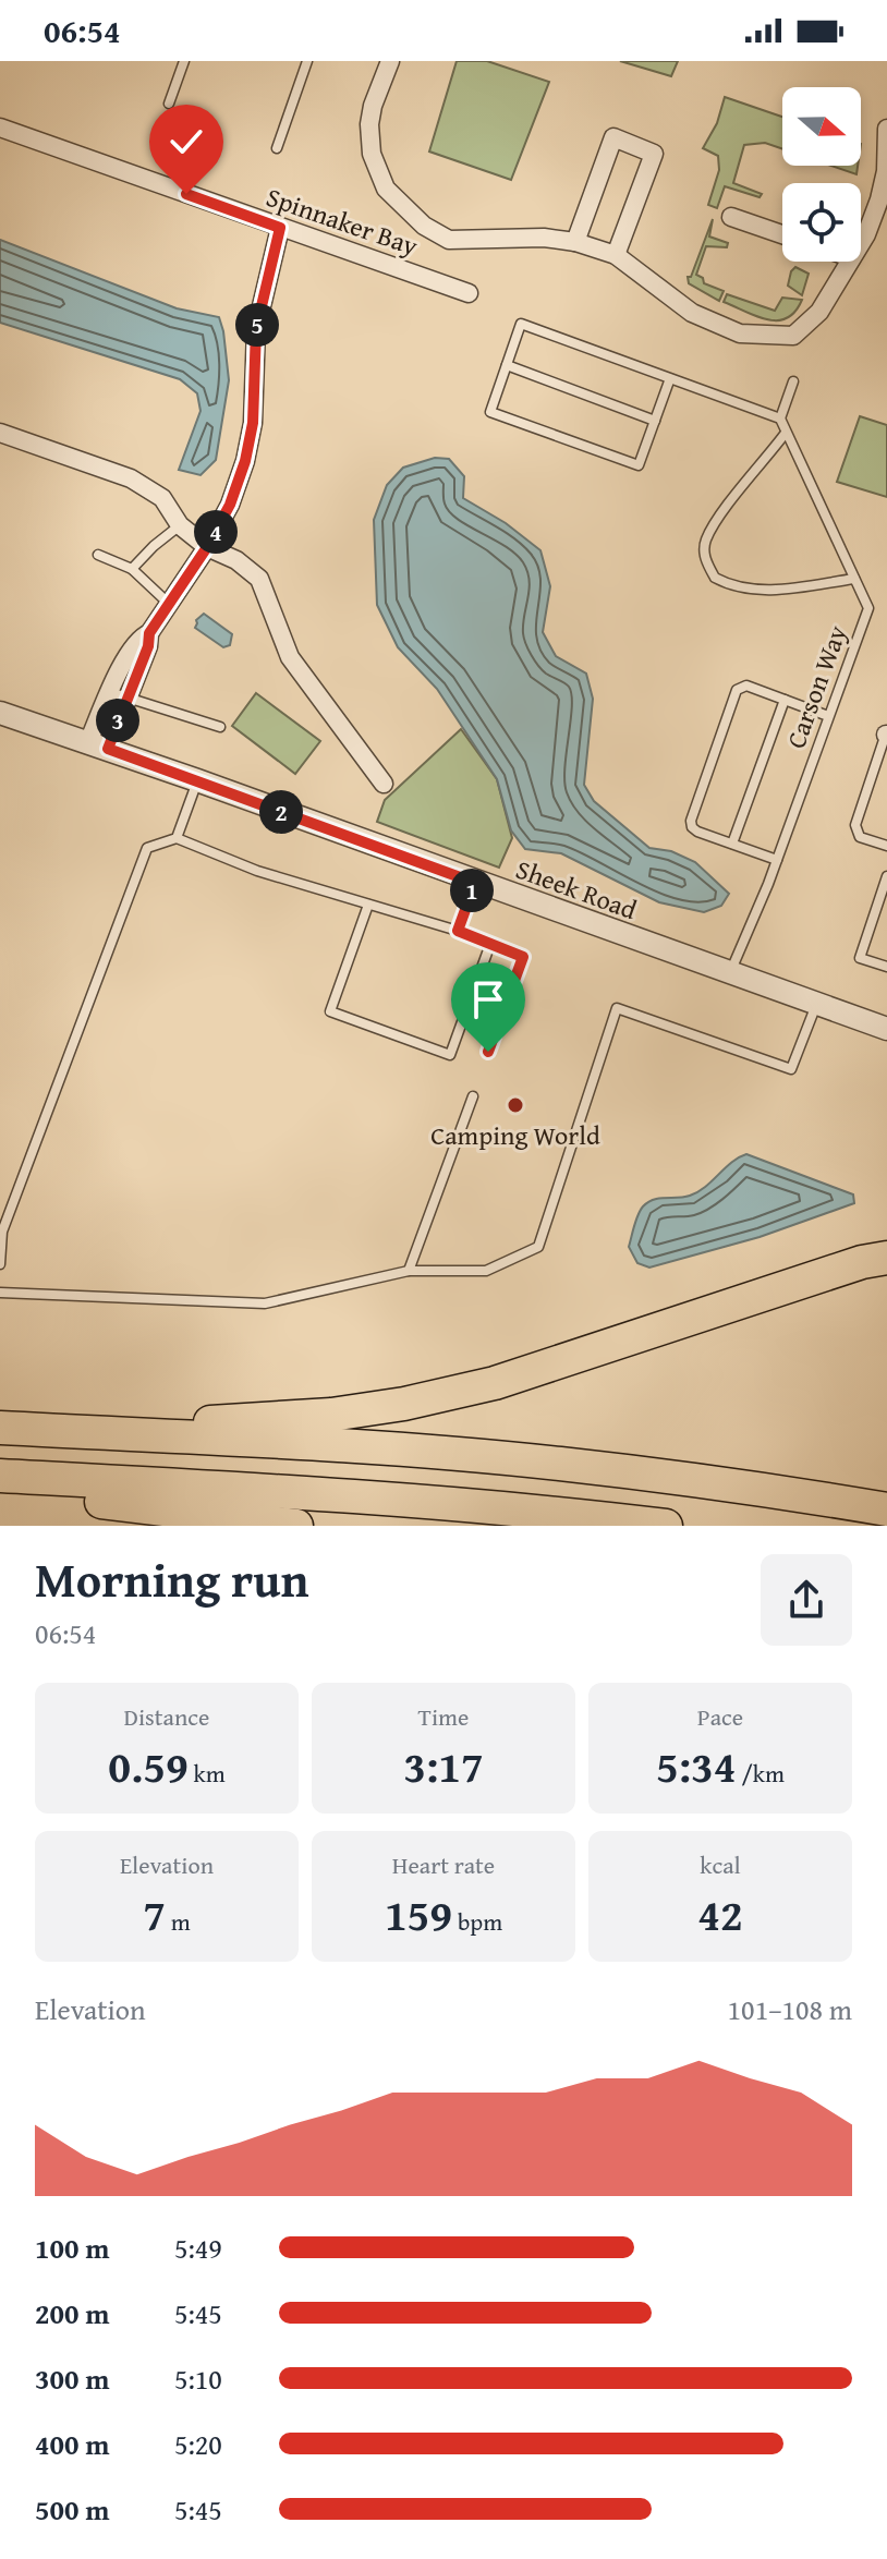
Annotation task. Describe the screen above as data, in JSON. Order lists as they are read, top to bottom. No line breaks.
{"streets":{"street":["Spinnaker Bay","Sheek Road"],"lane":["Carson Way"]},"crossings":[["Carson Way","Sheek Road"]],"places":["Camping World"],"north":"right","page":{"status":"06:54","pins":["5","4","3","2","1"],"heading":["Morning run","06:54"],"stats":[["Distance","0.59 km"],["Time","3:17"],["Pace","5:34 /km"],["Elevation","7 m"],["Heart rate","159 bpm"],["kcal","42"]],"chart":["Elevation","101–108 m"],"list":[{"name":"100 m","note":"5:49"},{"name":"200 m","note":"5:45"},{"name":"300 m","note":"5:10"},{"name":"400 m","note":"5:20"},{"name":"500 m","note":"5:45"}]}}
